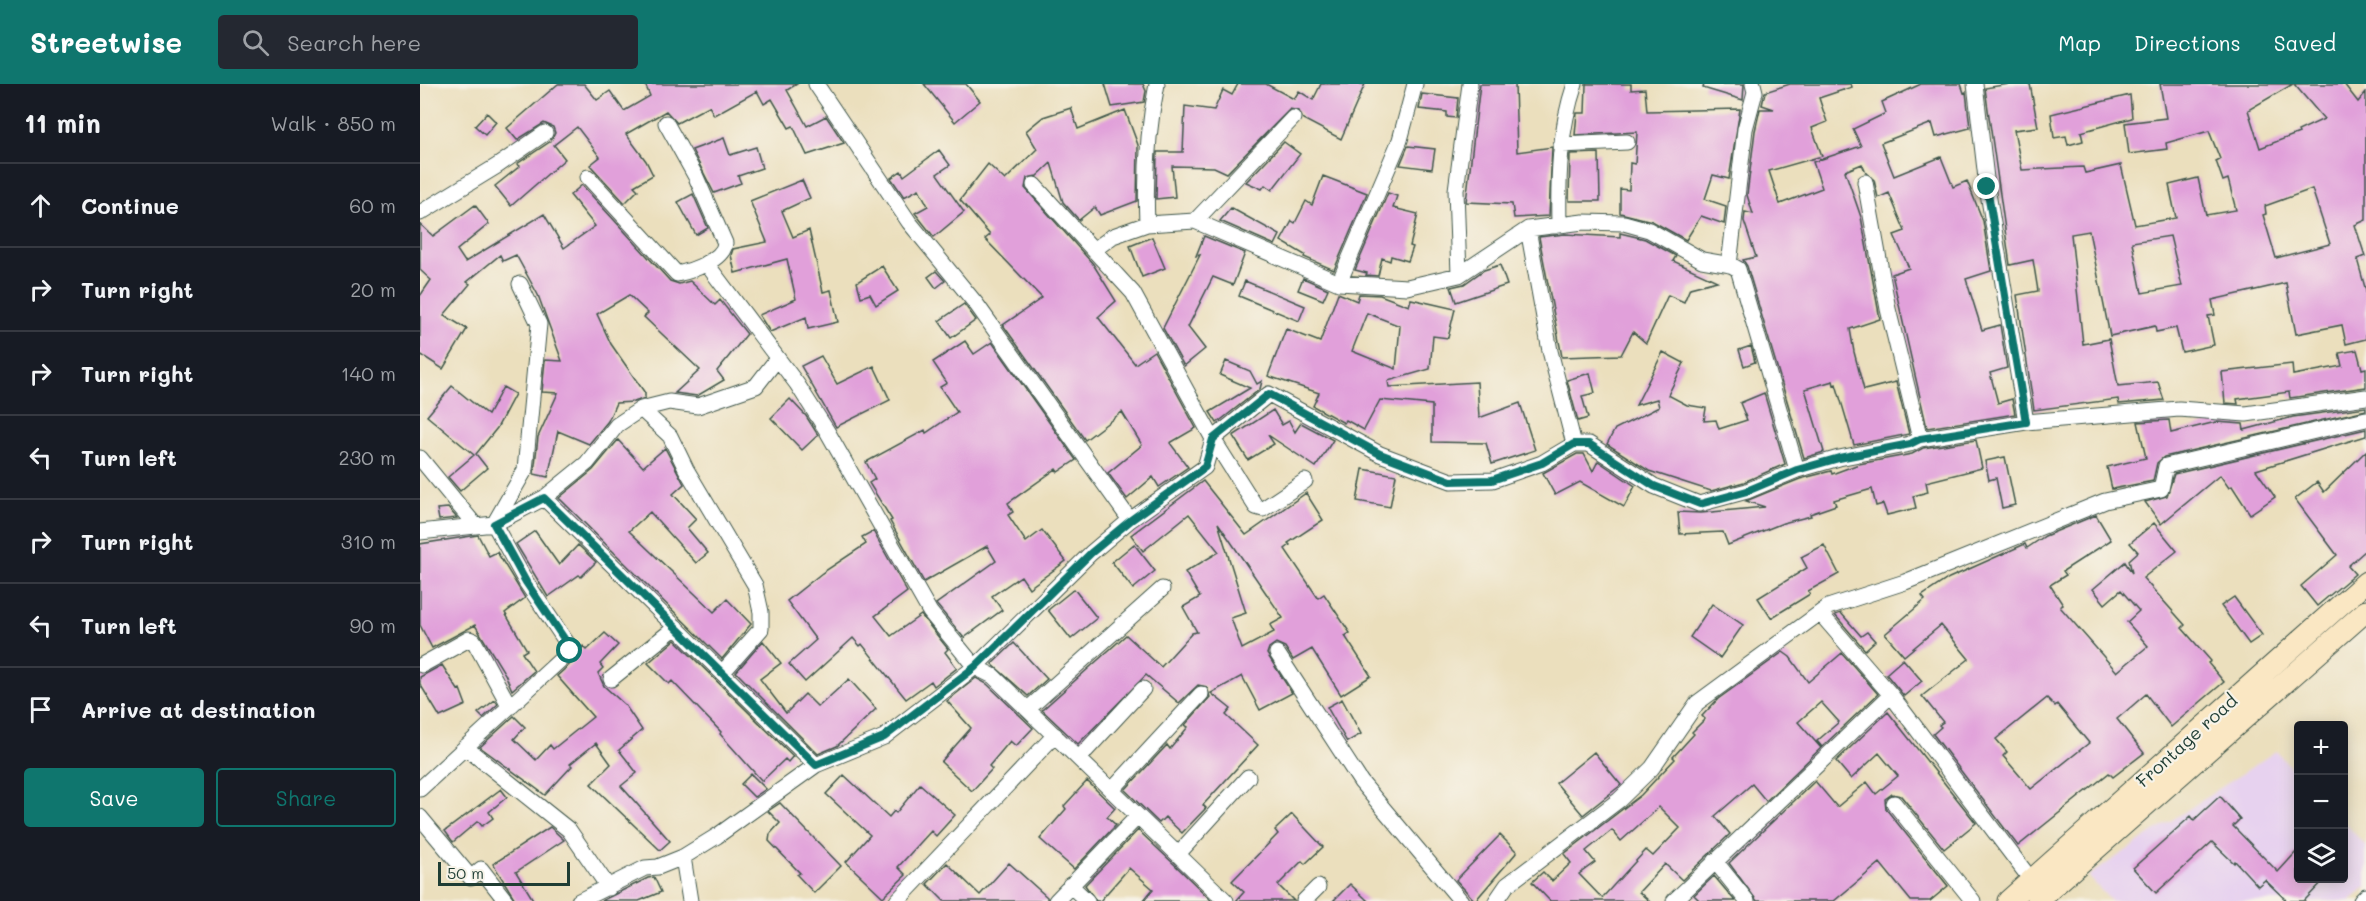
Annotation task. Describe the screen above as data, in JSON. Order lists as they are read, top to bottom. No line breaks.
{"streets":{"main road":["Frontage road"]},"scale_bar":"50 m","page":{"header":"Streetwise","search":"Search here","nav":["Map","Directions","Saved"],"heading":["11 min","Walk · 850 m"],"list":[["Continue","60 m"],["Turn right","20 m"],["Turn right","140 m"],["Turn left","230 m"],["Turn right","310 m"],["Turn left","90 m"],"Arrive at destination"],"map_buttons":["+","−"],"buttons":["Save","Share"],"scale":"50 m"}}
